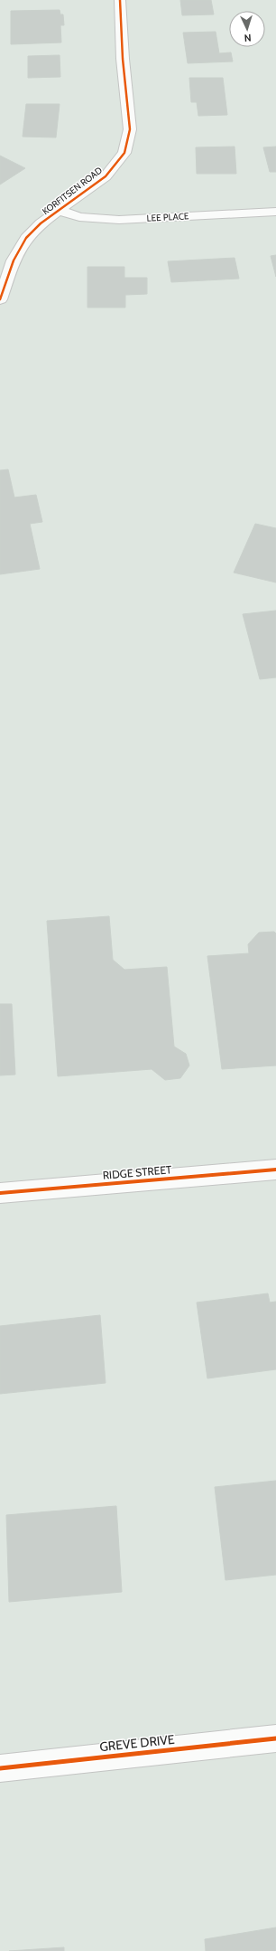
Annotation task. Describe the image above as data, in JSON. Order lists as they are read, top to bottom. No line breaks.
{"streets":{"street":["KORFITSEN ROAD","LEE PLACE","RIDGE STREET","GREVE DRIVE"]},"crossings":[["KORFITSEN ROAD","LEE PLACE"]],"north":"bottom"}
